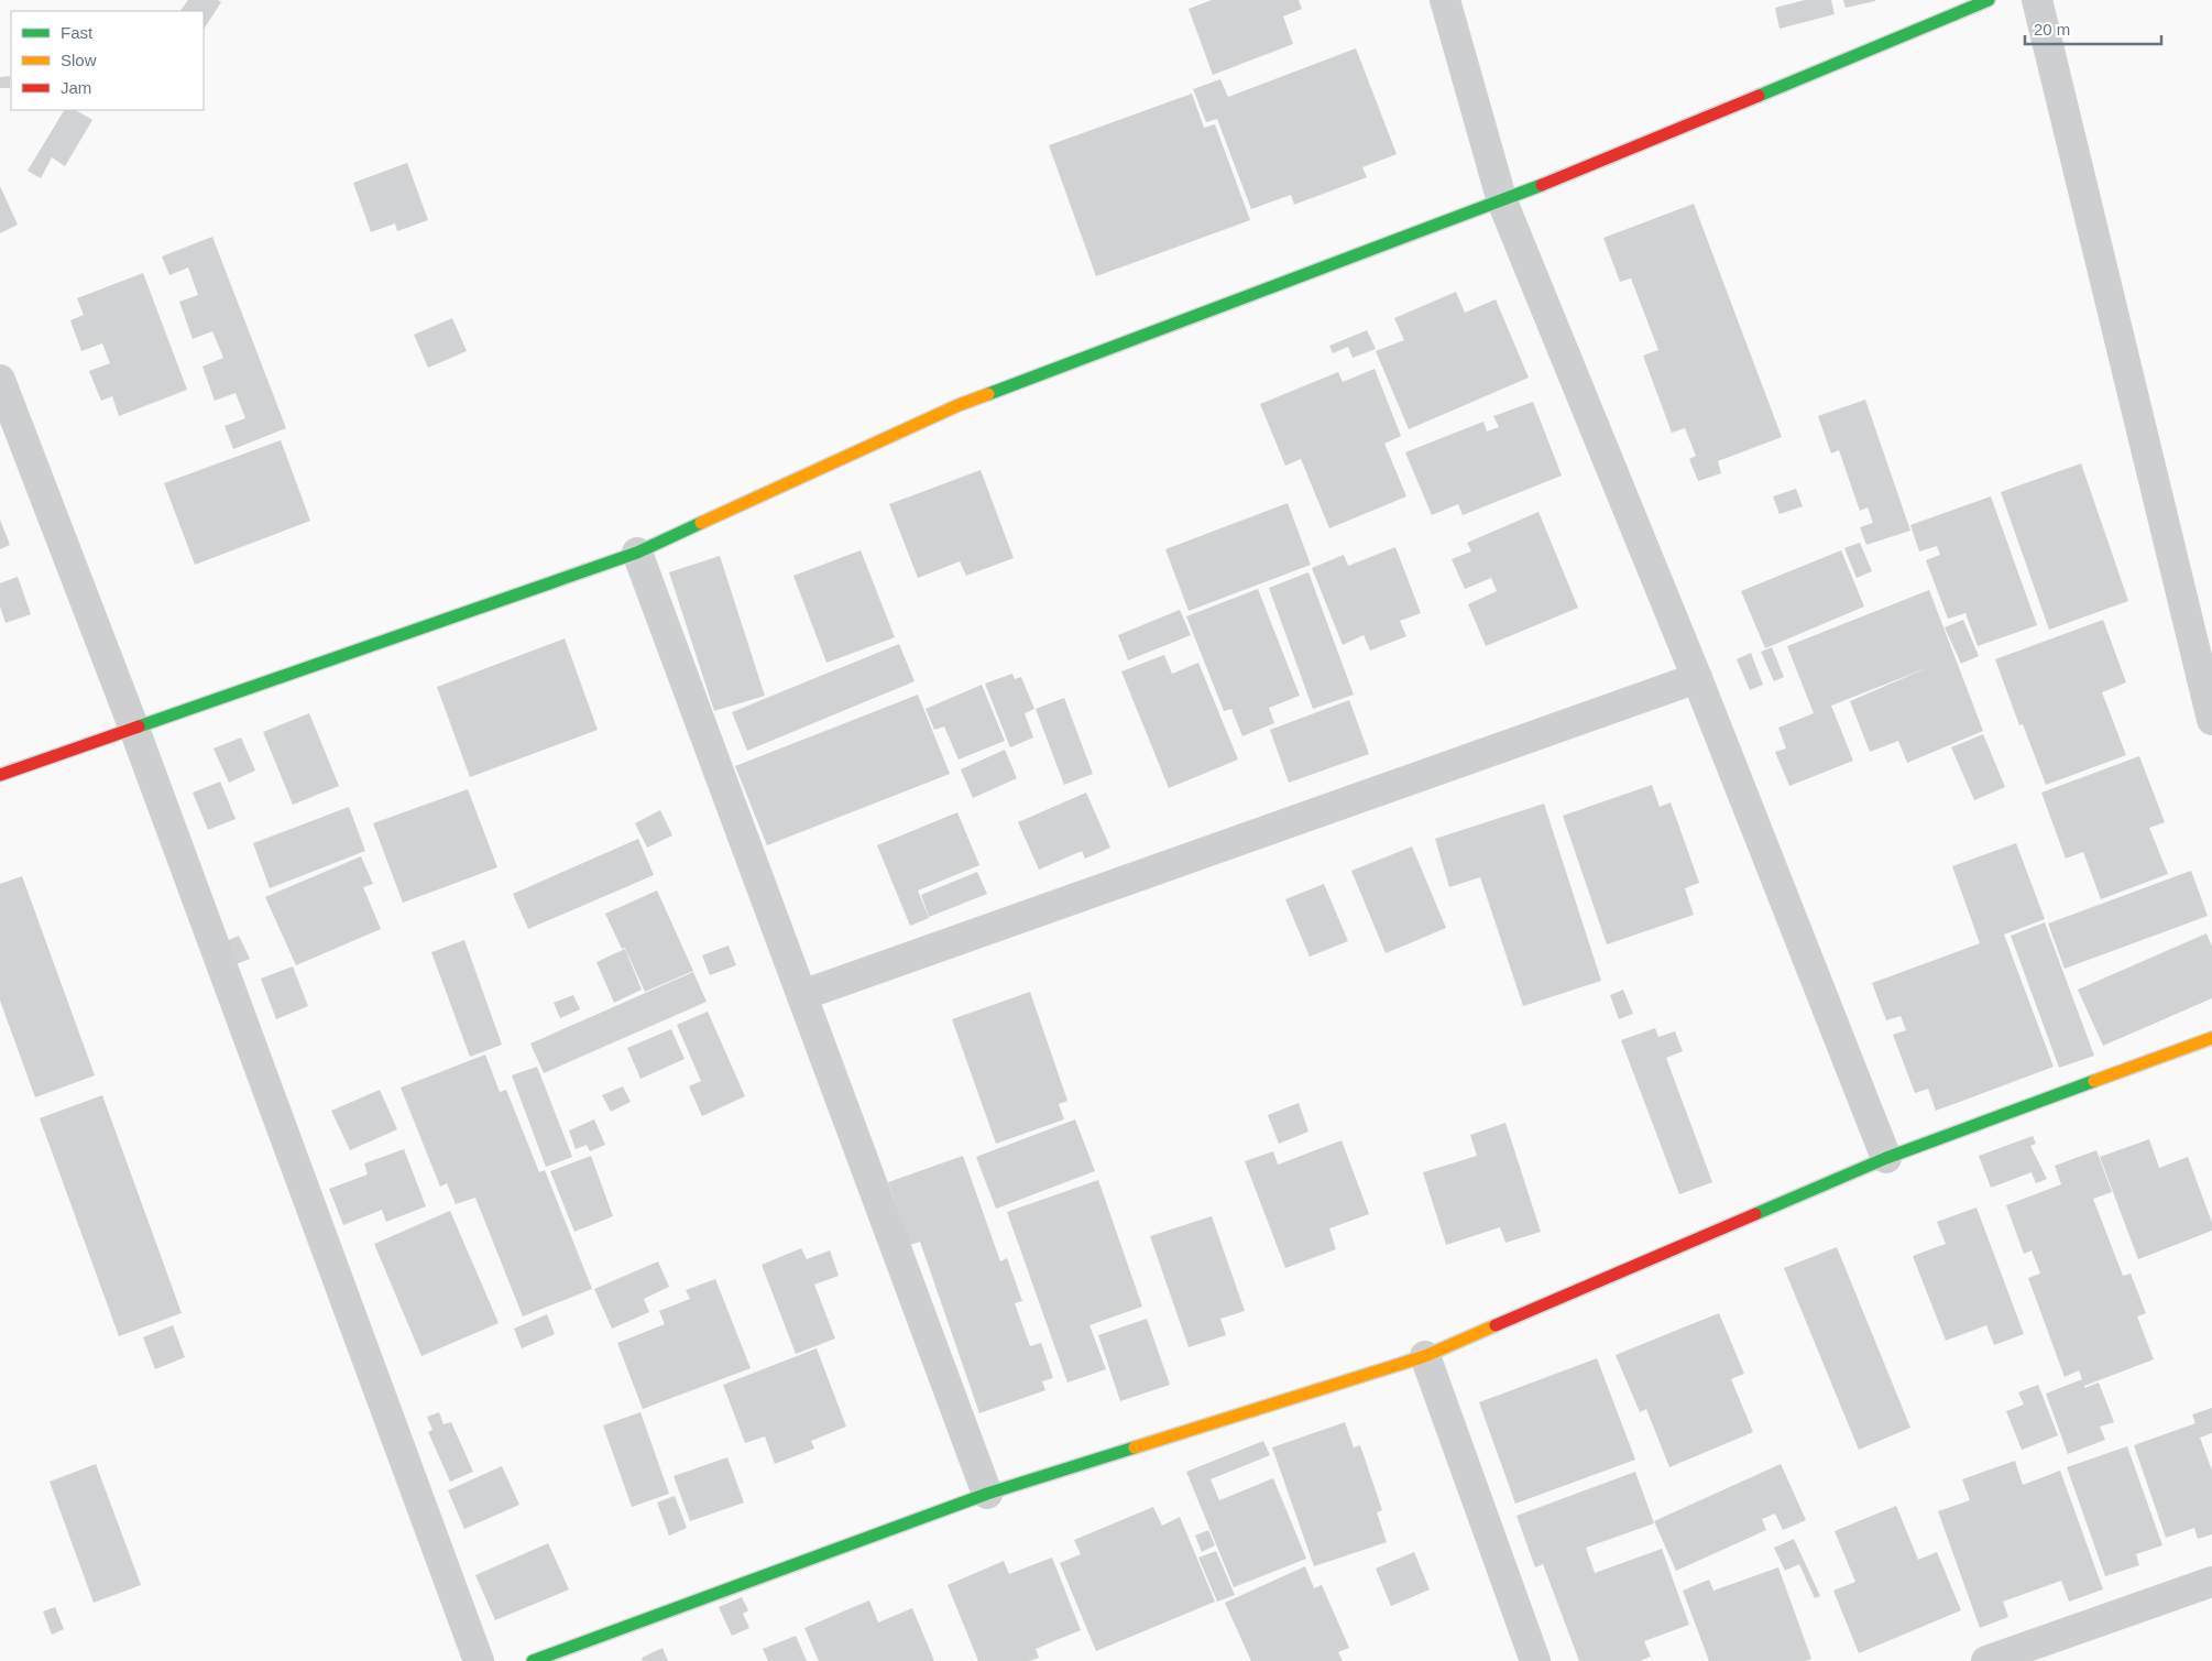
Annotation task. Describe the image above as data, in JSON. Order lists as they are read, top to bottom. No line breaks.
{"legend":["Fast","Slow","Jam"],"scale_bar":"20 m"}
